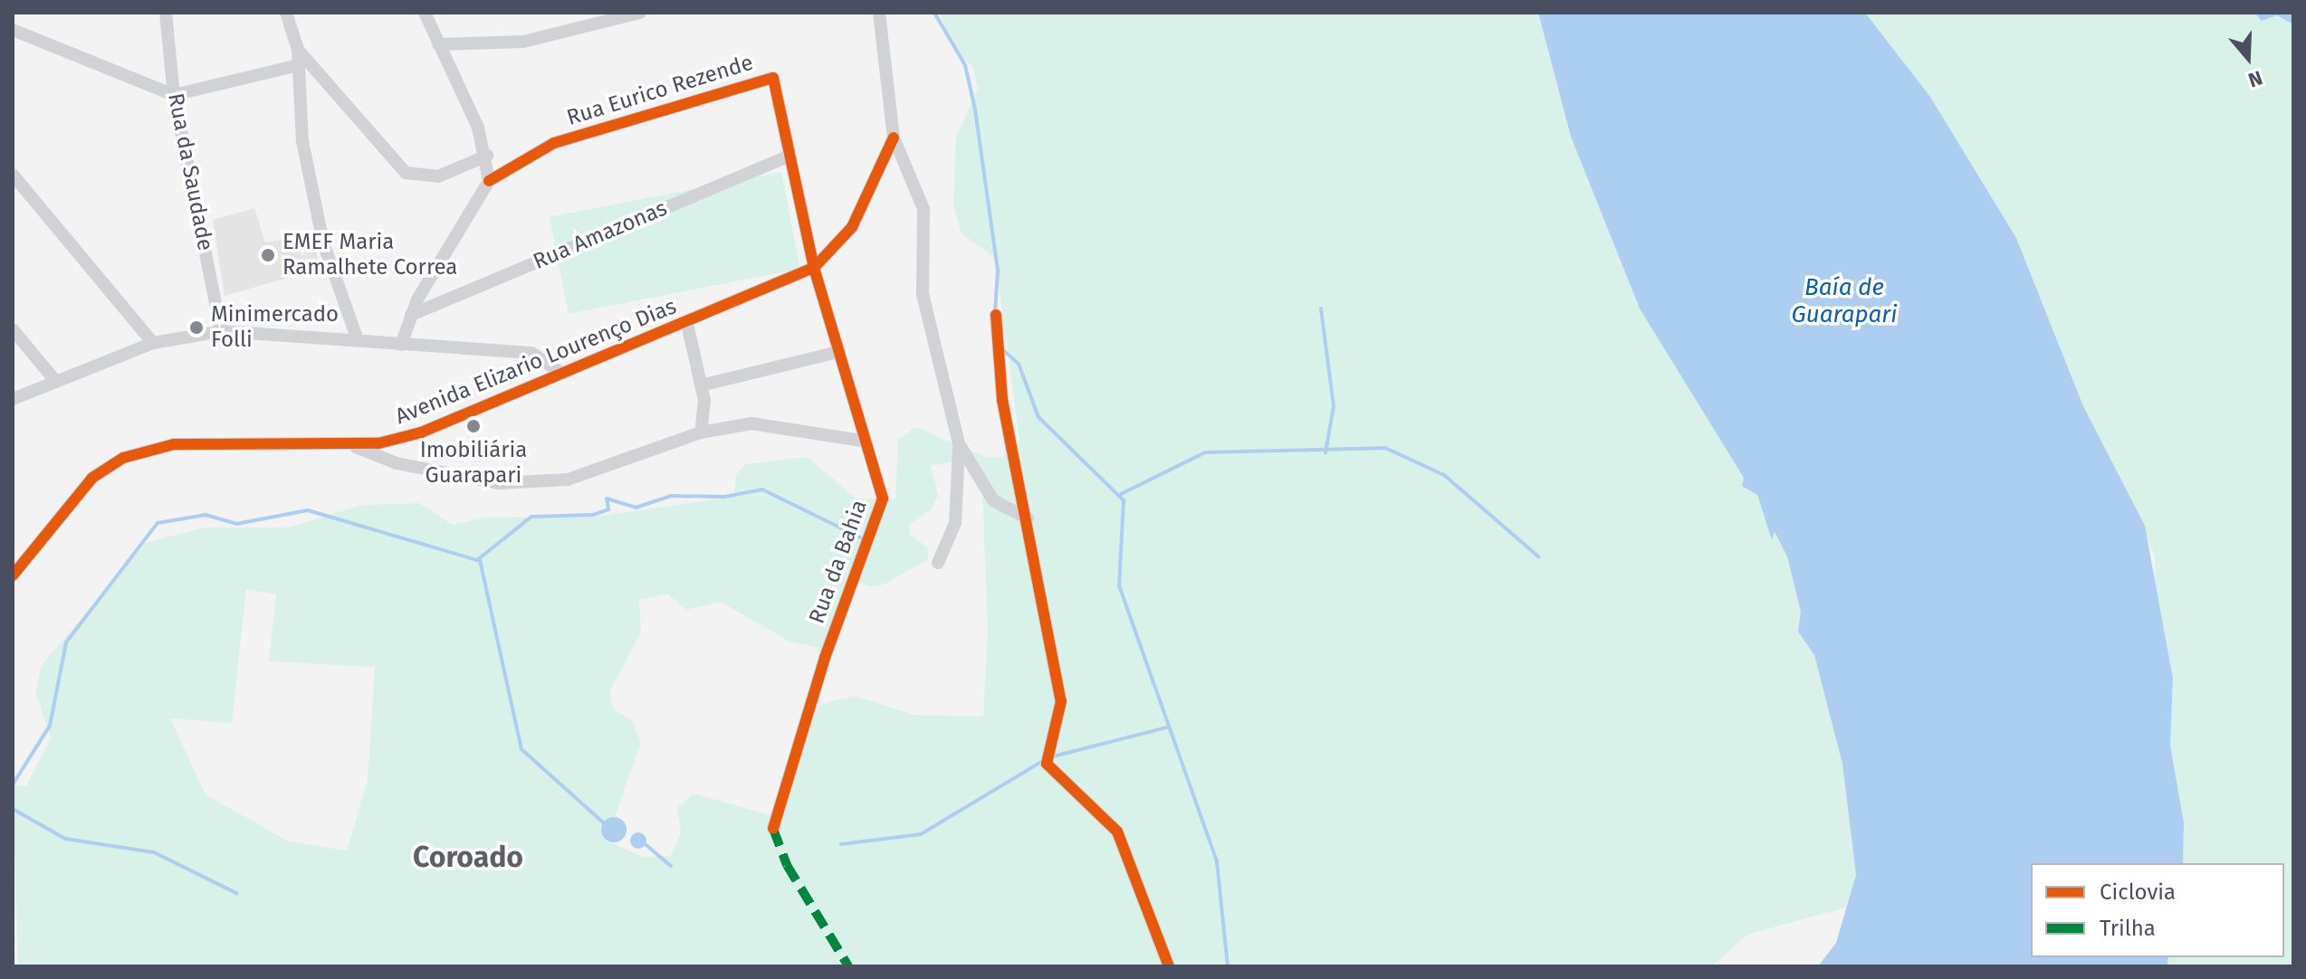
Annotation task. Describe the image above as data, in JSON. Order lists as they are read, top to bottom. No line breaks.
{"streets":{"street":["Rua Eurico Rezende","Rua da Saudade","Rua Amazonas","Avenida Elizario Lourenço Dias","Rua da Bahia"]},"crossings":[["Rua Eurico Rezende","Rua Amazonas"],["Rua Eurico Rezende","Rua da Bahia"],["Rua Amazonas","Rua da Bahia"],["Avenida Elizario Lourenço Dias","Rua da Bahia"]],"districts":["Coroado"],"water":["Baía de Guarapari"],"places":["EMEF Maria Ramalhete Correa","Minimercado Folli","Imobiliária Guarapari"],"legend":["Ciclovia","Trilha"],"north":"bottom"}
